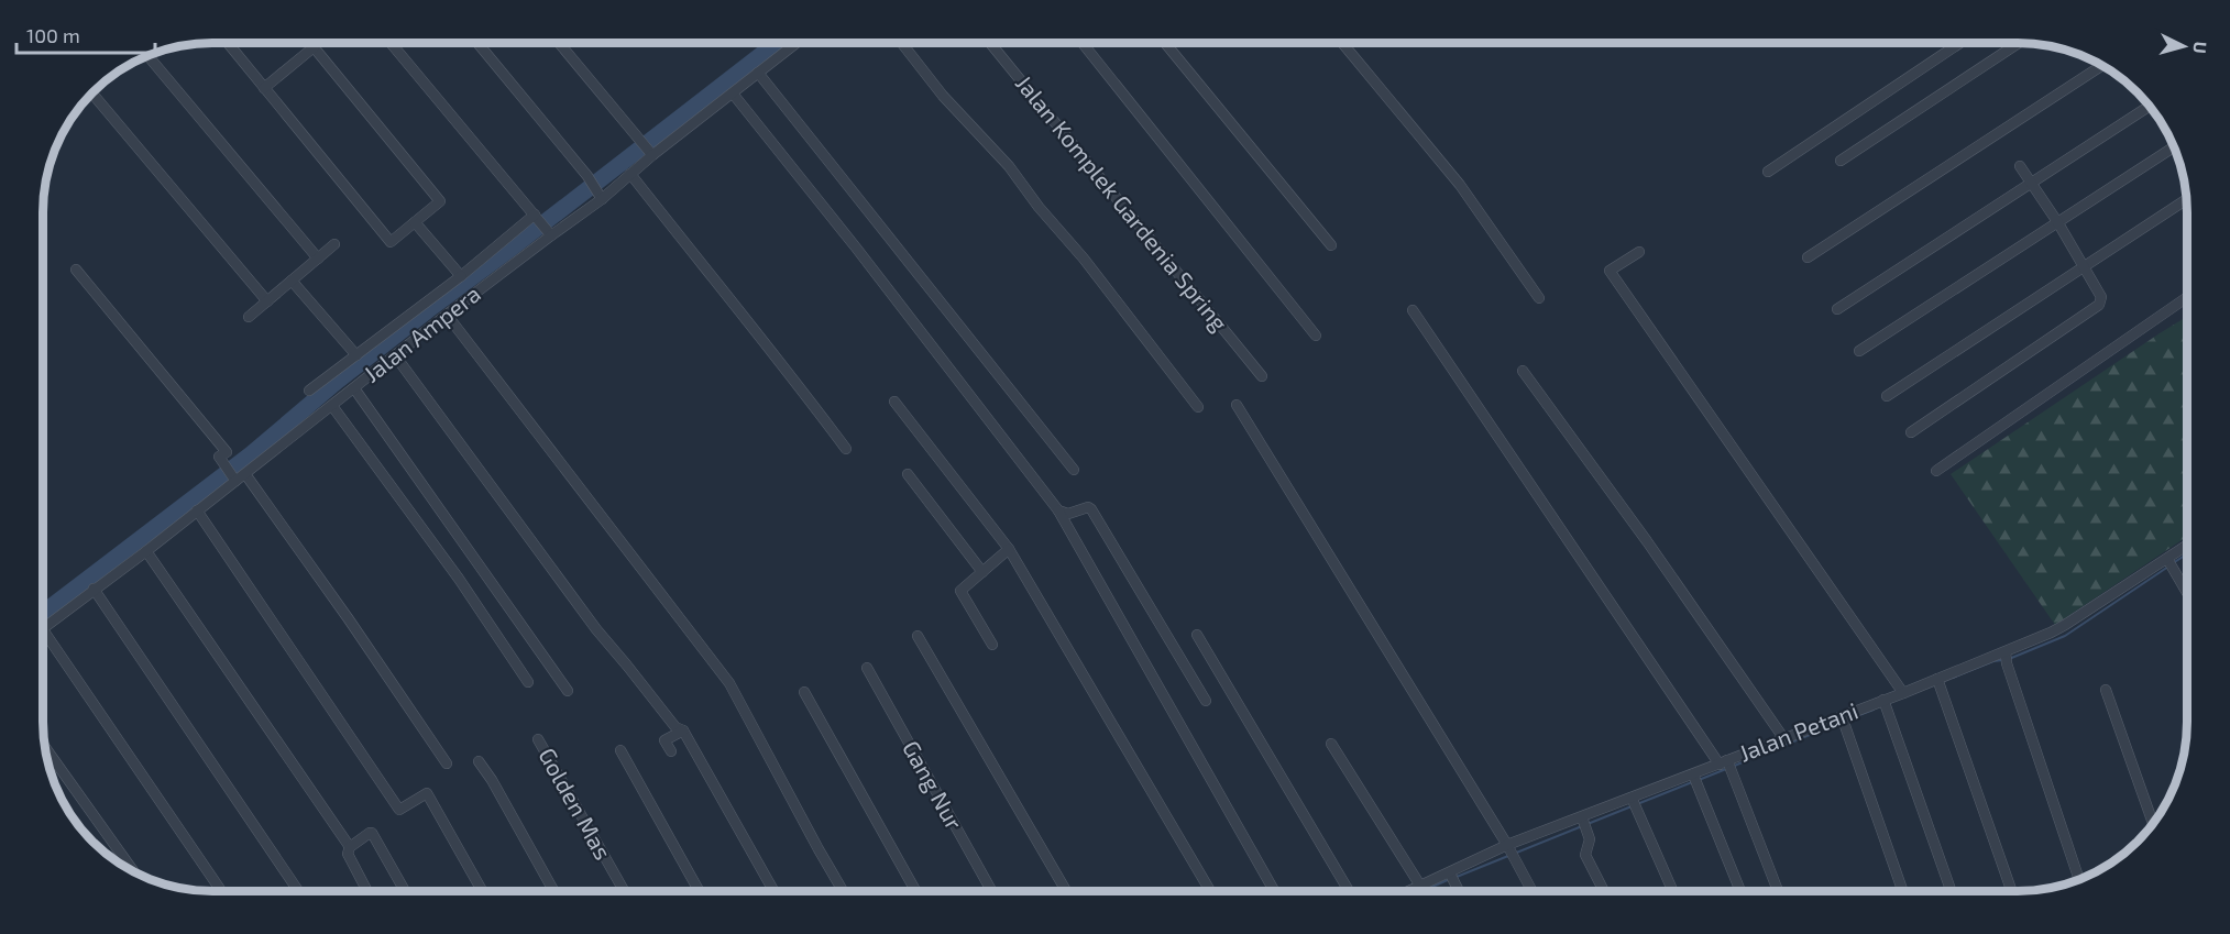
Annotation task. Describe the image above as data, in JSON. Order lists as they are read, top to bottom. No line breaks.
{"streets":{"street":["Jalan Komplek Gardenia Spring","Jalan Ampera","Jalan Petani","Gang Nur","Golden Mas"]},"scale_bar":"100 m","north":"right"}
